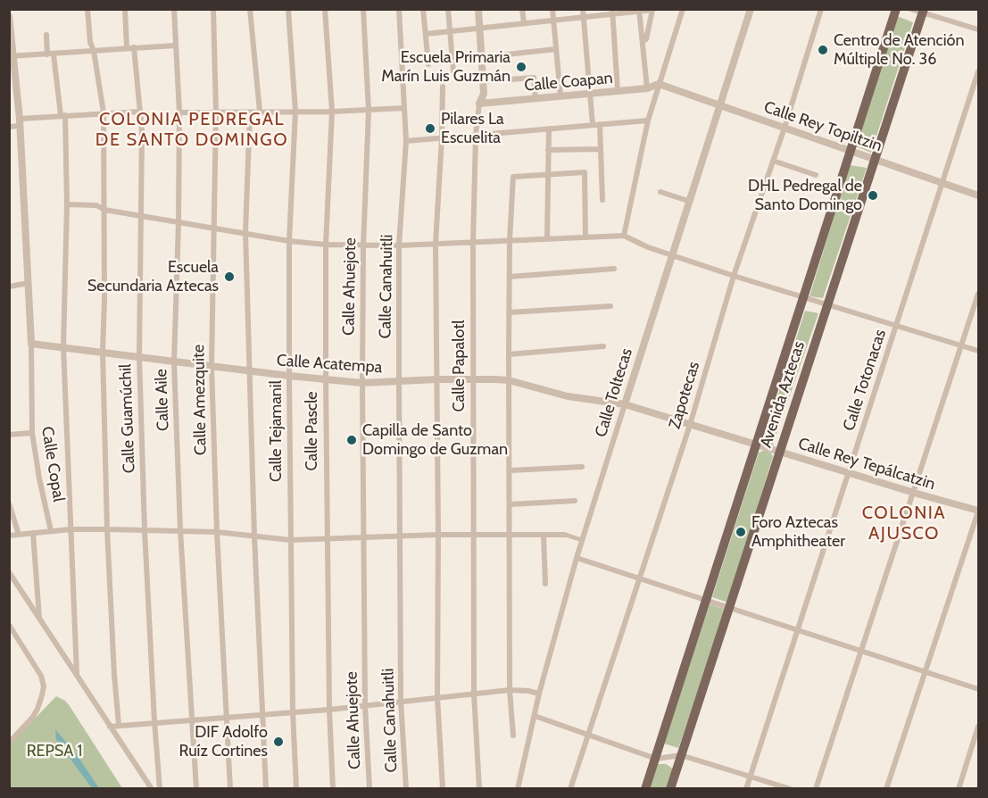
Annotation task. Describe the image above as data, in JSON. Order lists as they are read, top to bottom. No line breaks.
{"streets":{"main road":["Avenida Aztecas"],"street":["Calle Coapan","Calle Rey Topiltzin","Calle Ahuejote","Calle Canahuitli","Calle Acatempa","Calle Papalotl","Calle Totonacas","Calle Toltecas","Zapotecas","Calle Aile","Calle Amezquite","Calle Guamúchil","Calle Tejamanil","Calle Pascle","Calle Copal","Calle Rey Tepálcatzin"]},"crossings":[["Calle Coapan","Calle Rey Topiltzin"],["Calle Coapan","Calle Papalotl"],["Calle Rey Topiltzin","Calle Totonacas"],["Calle Rey Topiltzin","Calle Toltecas"],["Calle Rey Topiltzin","Avenida Aztecas"],["Calle Rey Topiltzin","Zapotecas"],["Calle Ahuejote","Calle Acatempa"],["Calle Canahuitli","Calle Acatempa"],["Calle Acatempa","Calle Papalotl"],["Calle Acatempa","Calle Toltecas"],["Calle Acatempa","Calle Aile"],["Calle Acatempa","Calle Amezquite"],["Calle Acatempa","Calle Guamúchil"],["Calle Acatempa","Calle Tejamanil"],["Calle Acatempa","Calle Pascle"],["Calle Acatempa","Calle Copal"],["Calle Acatempa","Calle Rey Tepálcatzin"],["Calle Totonacas","Calle Rey Tepálcatzin"],["Calle Toltecas","Calle Rey Tepálcatzin"],["Avenida Aztecas","Calle Rey Tepálcatzin"],["Zapotecas","Calle Rey Tepálcatzin"]],"districts":["COLONIA PEDREGAL DE SANTO DOMINGO","COLONIA AJUSCO"],"parks":["REPSA 1"],"places":["Centro de Atención Múltiple No. 36","Escuela Primaria Marín Luis Guzmán","Pilares La Escuelita","DHL Pedregal de Santo Domingo","Escuela Secundaria Aztecas","Capilla de Santo Domingo de Guzman","Foro Aztecas Amphitheater","DIF Adolfo Ruíz Cortines"]}
